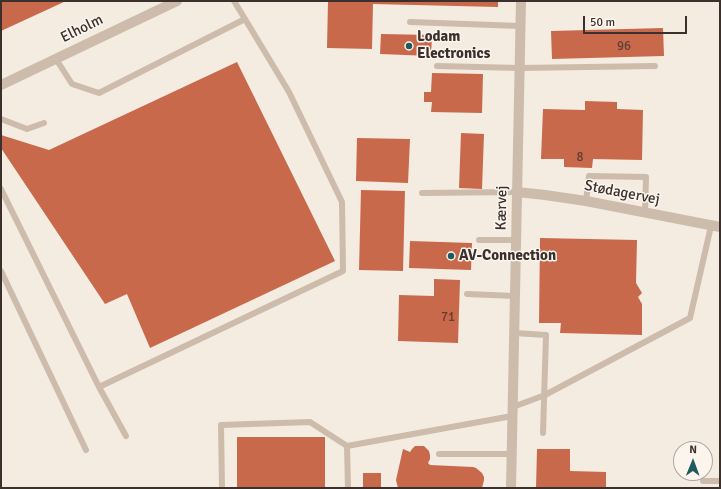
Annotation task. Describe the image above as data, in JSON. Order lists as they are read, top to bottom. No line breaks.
{"streets":{"street":["Elholm","Stødagervej","Kærvej"]},"crossings":[["Stødagervej","Kærvej"]],"places":["Lodam Electronics","AV-Connection"],"house_numbers":["96","8","71"],"scale_bar":"50 m","north":"top"}
